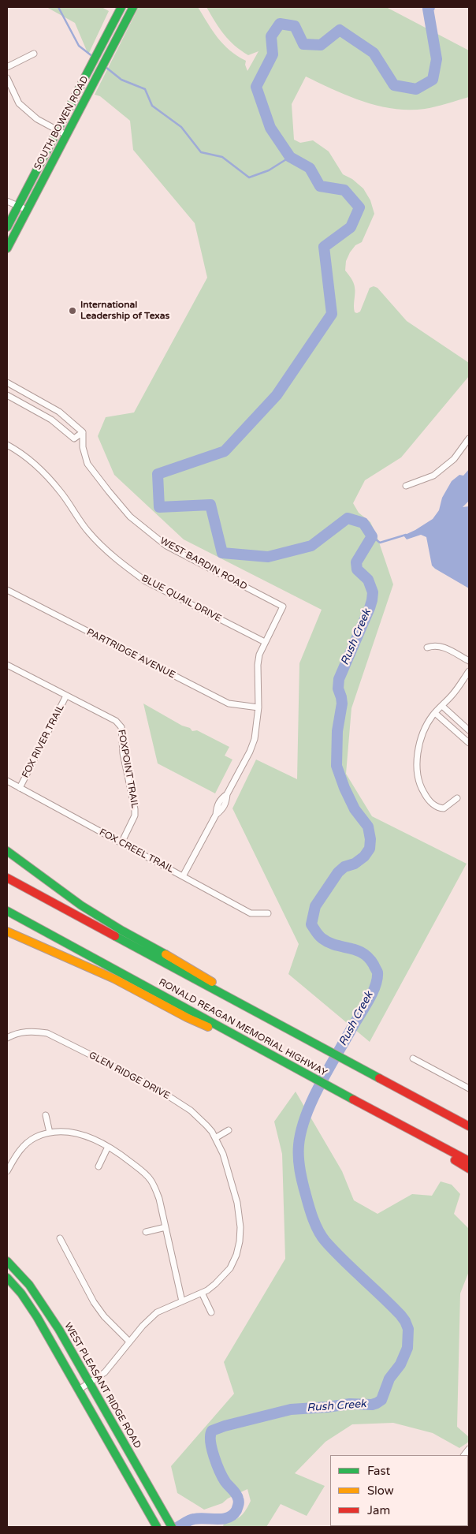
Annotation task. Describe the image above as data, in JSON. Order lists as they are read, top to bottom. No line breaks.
{"streets":{"main road":["SOUTH BOWEN ROAD","RONALD REAGAN MEMORIAL HIGHWAY","WEST PLEASANT RIDGE ROAD"],"street":["WEST BARDIN ROAD","BLUE QUAIL DRIVE","PARTRIDGE AVENUE","FOX RIVER TRAIL","FOXPOINT TRAIL","FOX CREEL TRAIL","GLEN RIDGE DRIVE"]},"crossings":[["WEST BARDIN ROAD","BLUE QUAIL DRIVE"],["FOX RIVER TRAIL","FOXPOINT TRAIL"],["FOX RIVER TRAIL","FOX CREEL TRAIL"],["FOXPOINT TRAIL","FOX CREEL TRAIL"],["GLEN RIDGE DRIVE","WEST PLEASANT RIDGE ROAD"]],"water":["Rush Creek"],"places":["International Leadership of Texas"],"legend":["Fast","Slow","Jam"]}
